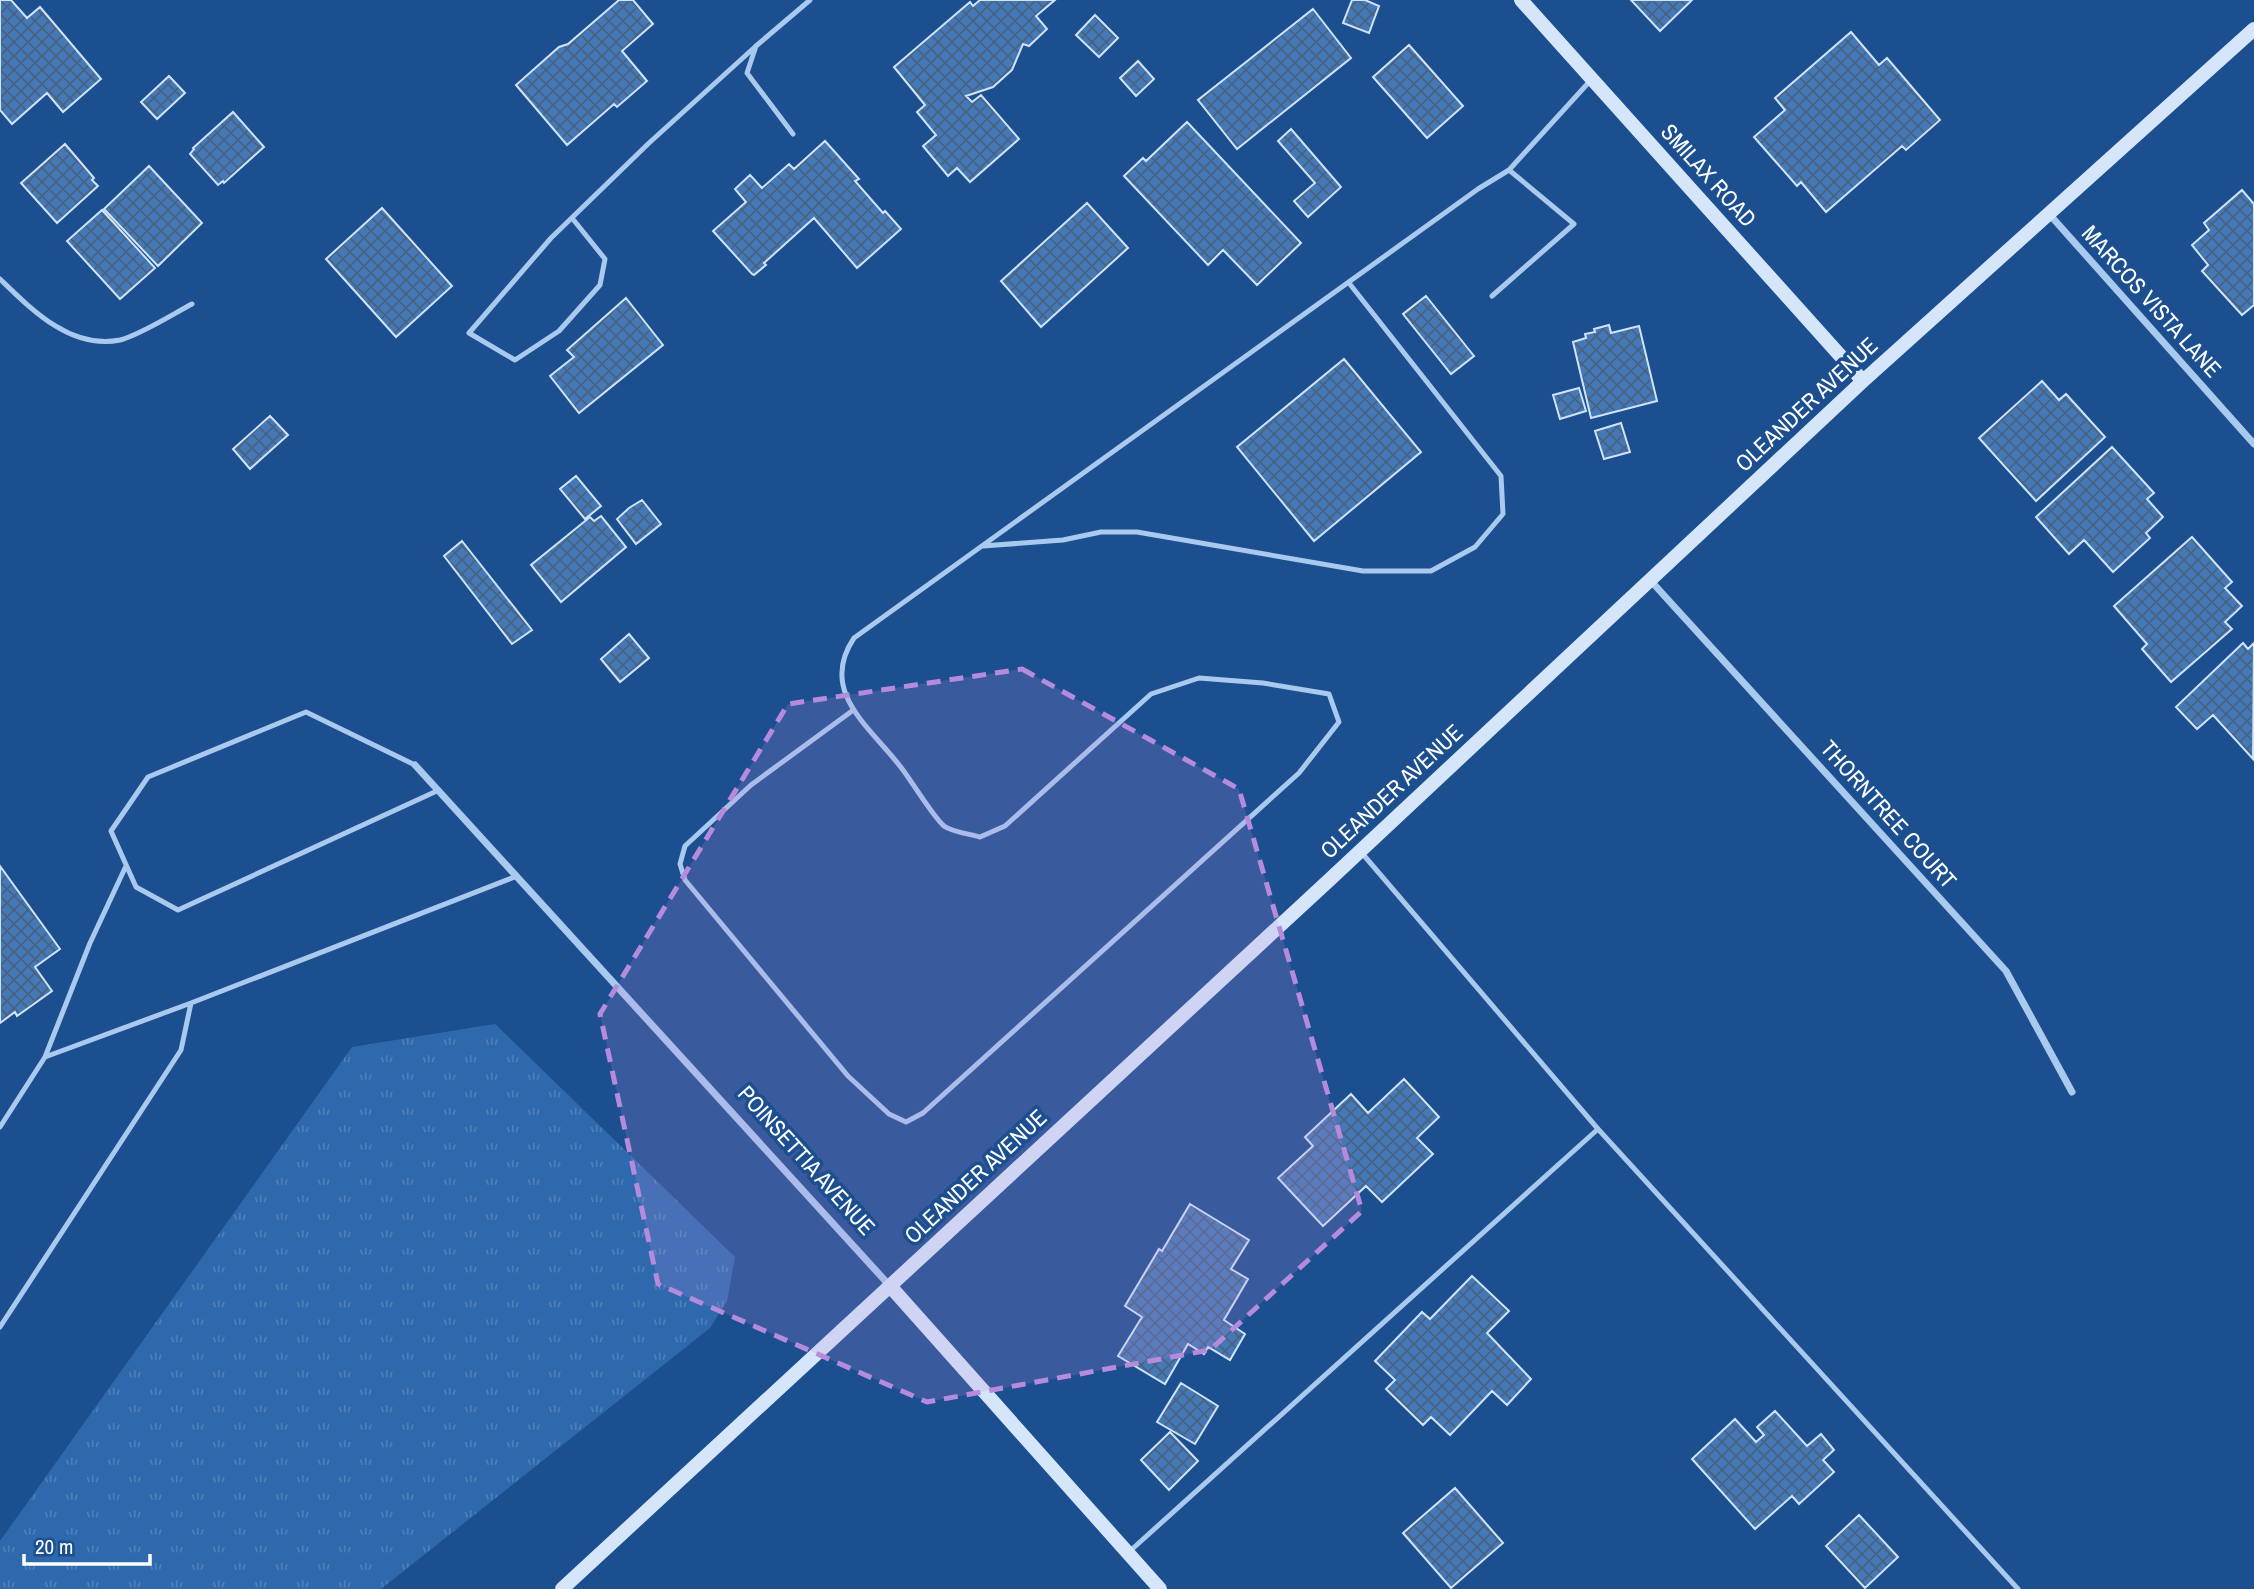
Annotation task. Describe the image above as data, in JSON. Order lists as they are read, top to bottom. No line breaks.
{"streets":{"street":["SMILAX ROAD","MARCOS VISTA LANE","OLEANDER AVENUE","THORNTREE COURT","POINSETTIA AVENUE"]},"crossings":[["SMILAX ROAD","OLEANDER AVENUE"],["MARCOS VISTA LANE","OLEANDER AVENUE"],["OLEANDER AVENUE","THORNTREE COURT"],["OLEANDER AVENUE","POINSETTIA AVENUE"]],"scale_bar":"20 m"}
